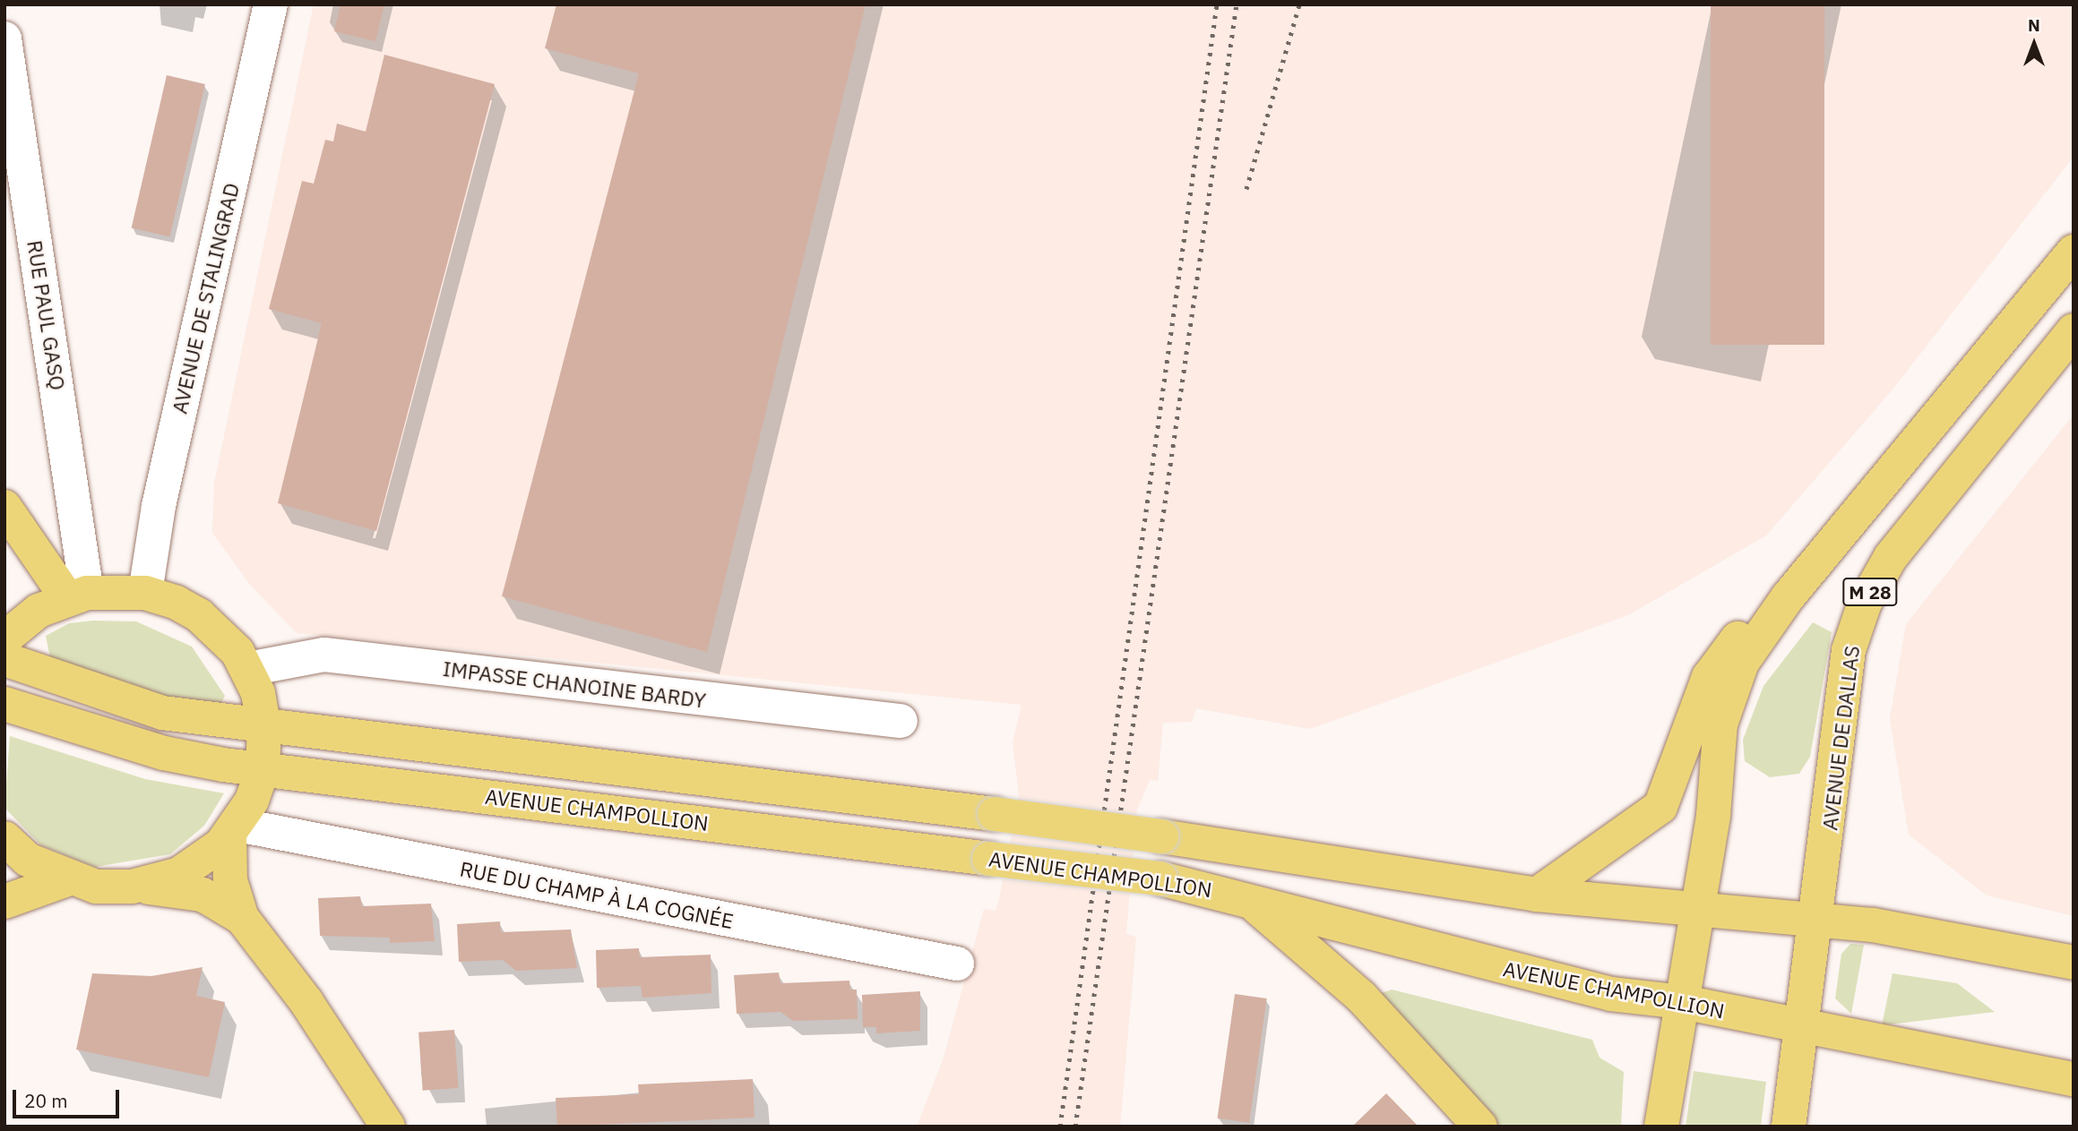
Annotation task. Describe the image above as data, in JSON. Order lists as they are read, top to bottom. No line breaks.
{"streets":{"main road":["M 28","AVENUE DE DALLAS","AVENUE CHAMPOLLION"],"street":["AVENUE DE STALINGRAD","RUE PAUL GASQ","IMPASSE CHANOINE BARDY","RUE DU CHAMP À LA COGNÉE"]},"crossings":[["M 28","AVENUE CHAMPOLLION"],["AVENUE DE DALLAS","AVENUE CHAMPOLLION"]],"scale_bar":"20 m","north":"top"}
